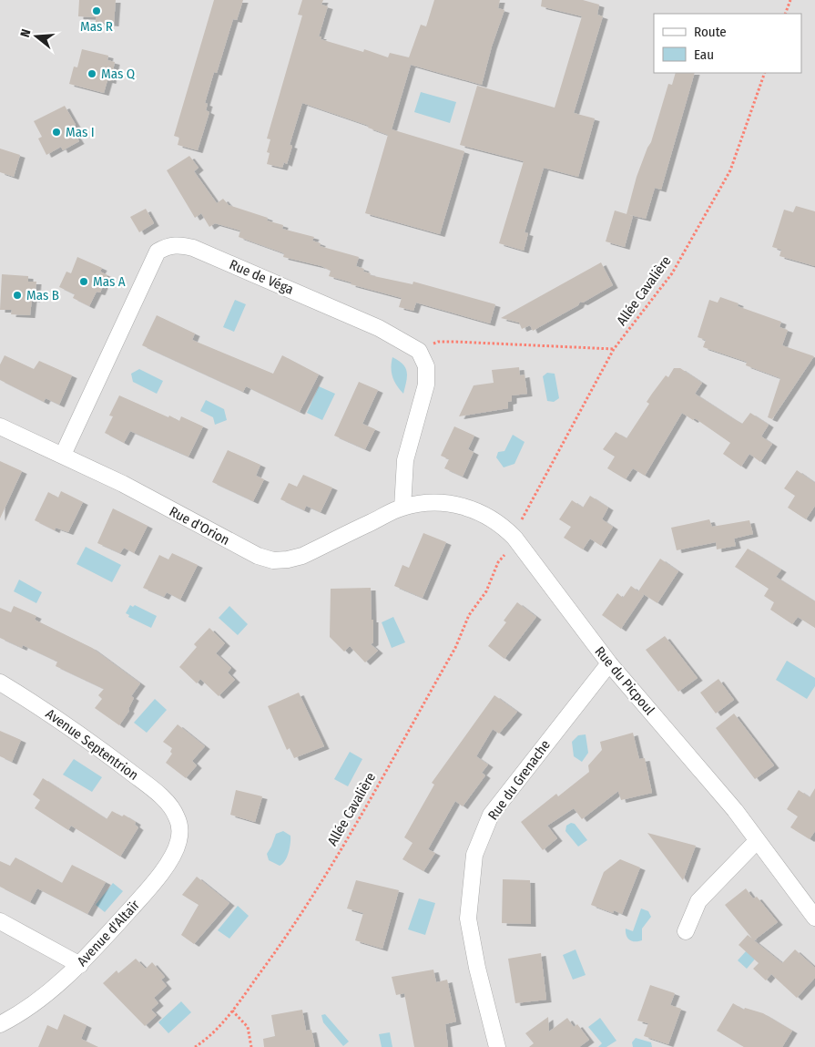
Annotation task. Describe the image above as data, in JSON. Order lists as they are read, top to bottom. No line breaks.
{"streets":{"street":["Rue de Véga","Rue d'Orion","Rue du Picpoul","Avenue Septentrion","Rue du Grenache","Avenue d'Altaïr"],"path":["Allée Cavalière"]},"crossings":[["Rue de Véga","Rue d'Orion"],["Rue d'Orion","Rue du Picpoul"],["Rue du Picpoul","Rue du Grenache"],["Avenue Septentrion","Avenue d'Altaïr"]],"places":["Mas R","Mas Q","Mas I","Mas A","Mas B"],"legend":["Route","Eau"],"north":"left"}
